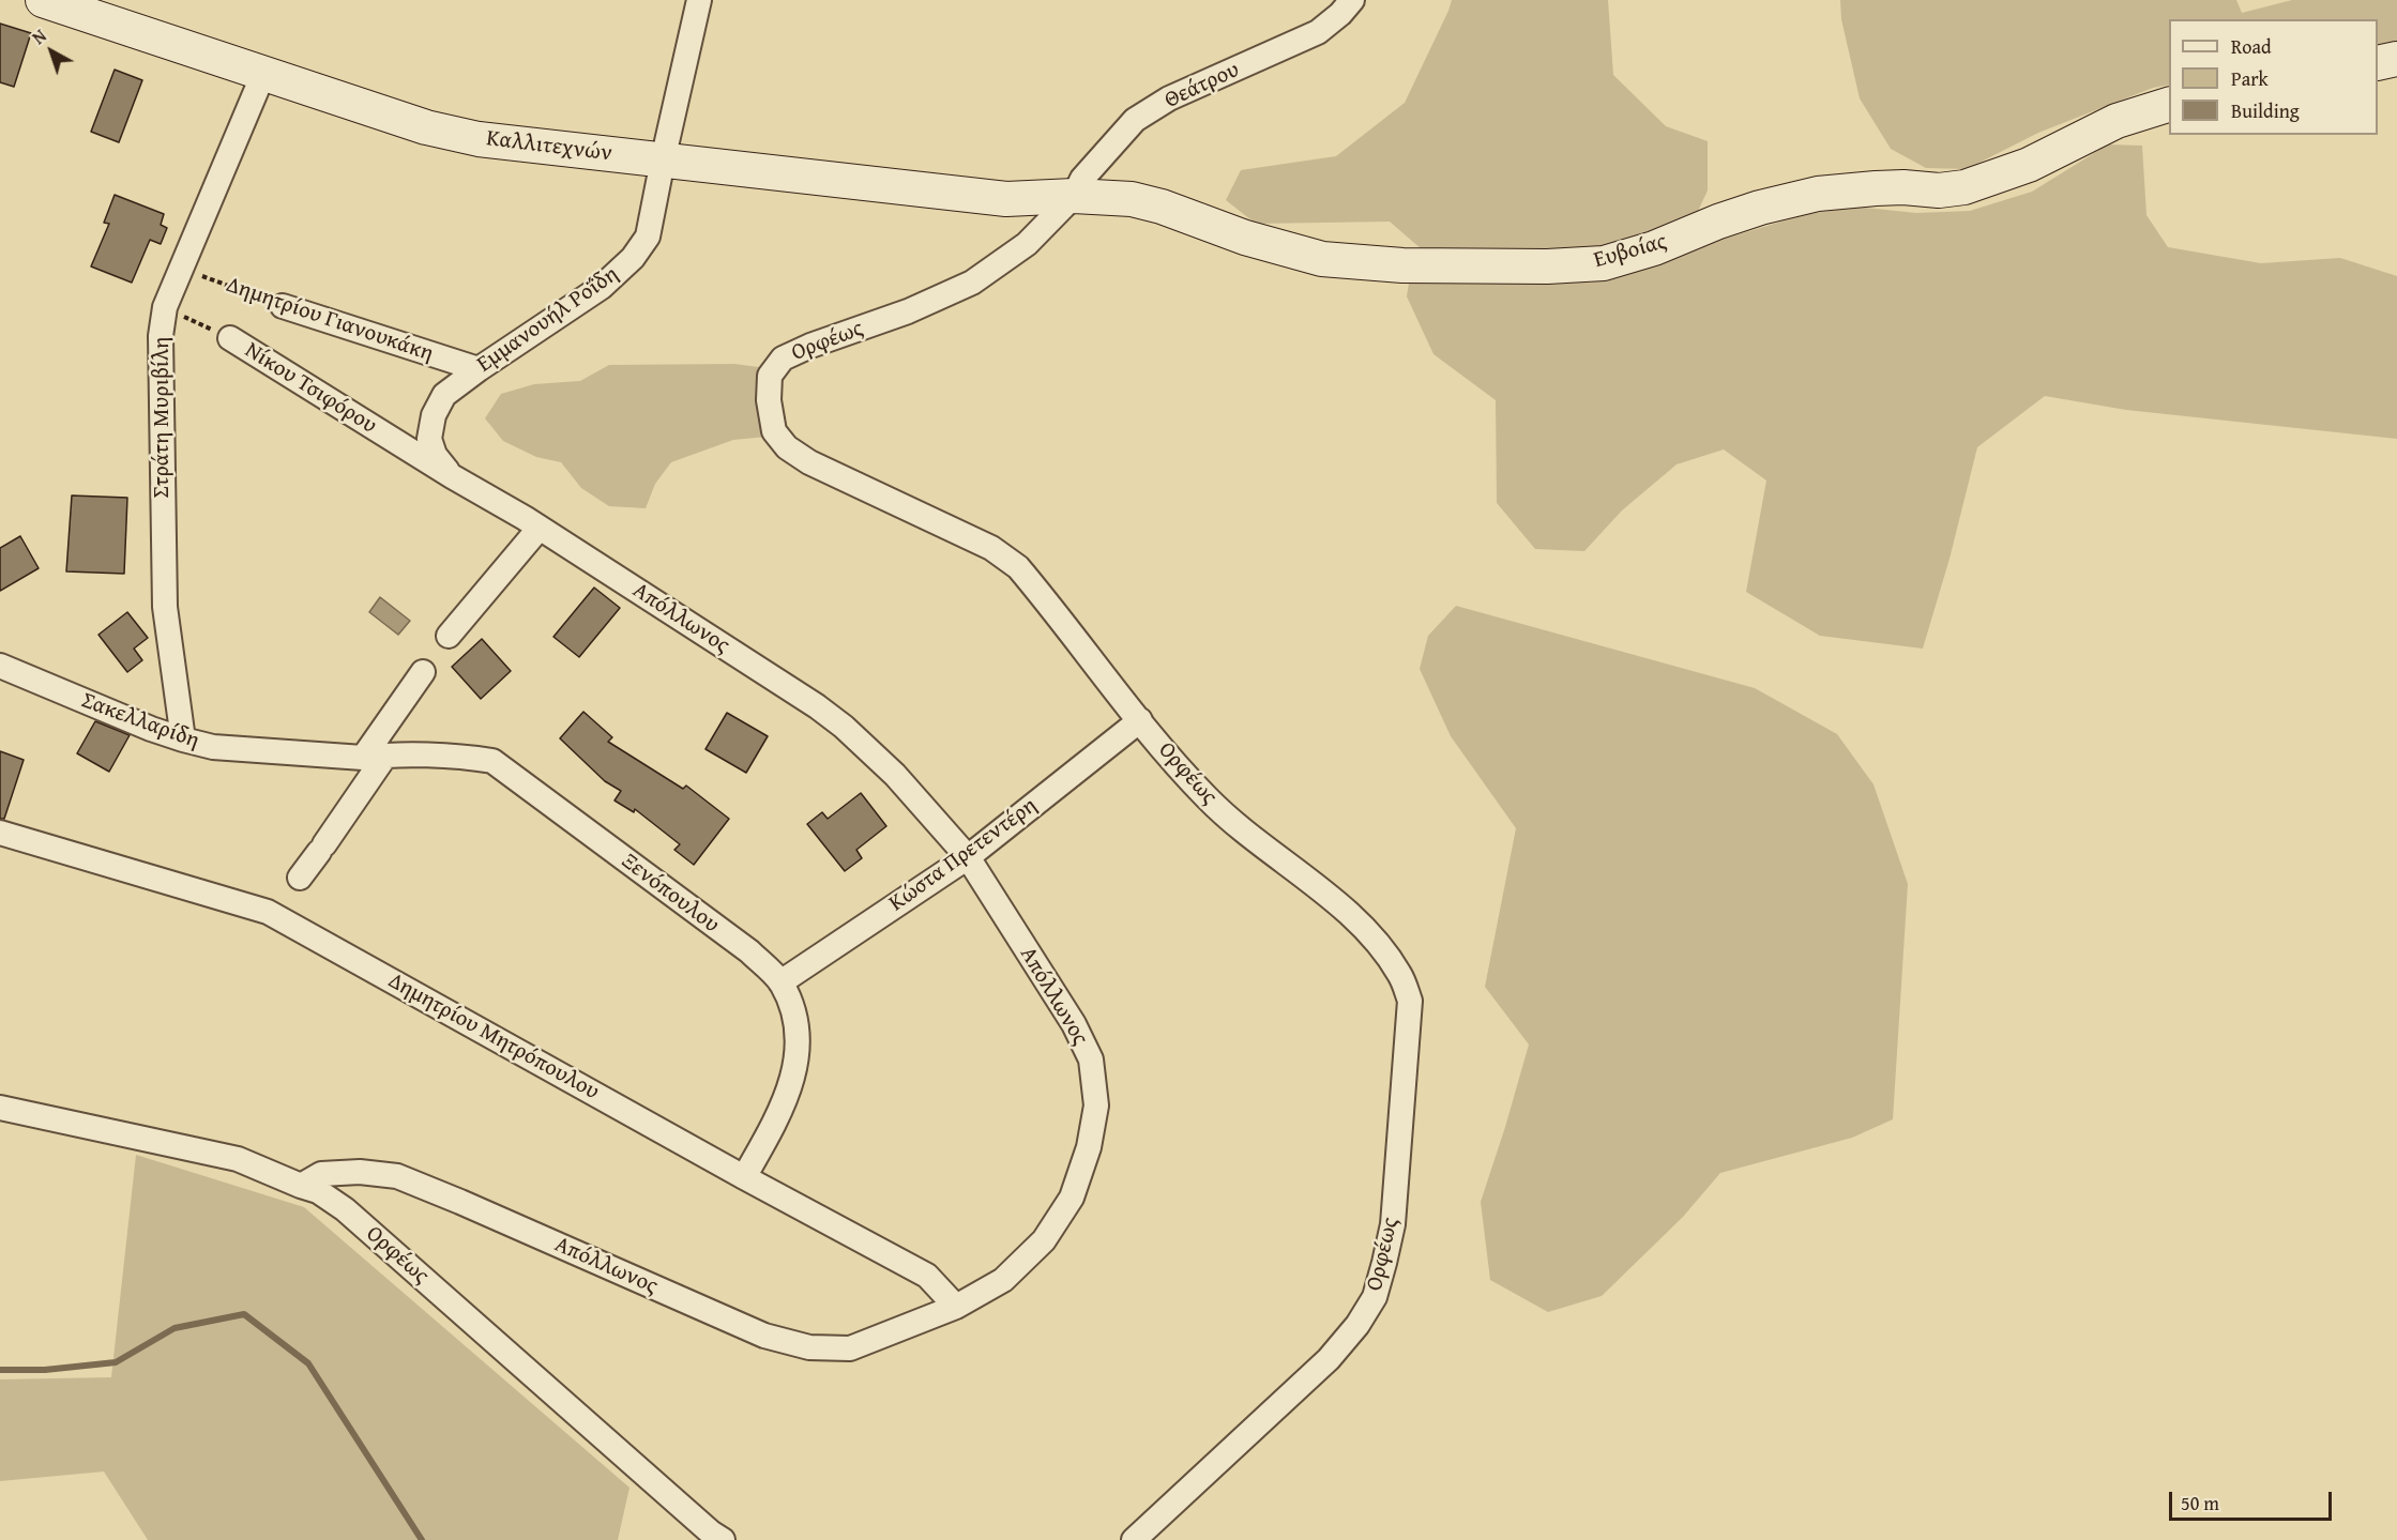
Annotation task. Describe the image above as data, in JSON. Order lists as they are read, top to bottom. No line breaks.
{"streets":{"street":["Θεάτρου","Καλλιτεχνών","Ευβοίας","Δημητρίου Γιανουκάκη","Εμμανουήλ Ροΐδη","Ορφέως","Νίκου Τσιφόρου","Στράτη Μυριβίλη","Απόλλωνος","Σακελλαρίδη","Κώστα Πρετεντέρη","Ξενόπουλου","Δημητρίου Μητρόπουλου"]},"crossings":[["Θεάτρου","Καλλιτεχνών"],["Θεάτρου","Ευβοίας"],["Θεάτρου","Ορφέως"],["Καλλιτεχνών","Ευβοίας"],["Καλλιτεχνών","Εμμανουήλ Ροΐδη"],["Καλλιτεχνών","Ορφέως"],["Καλλιτεχνών","Στράτη Μυριβίλη"],["Ευβοίας","Ορφέως"],["Δημητρίου Γιανουκάκη","Εμμανουήλ Ροΐδη"],["Δημητρίου Γιανουκάκη","Στράτη Μυριβίλη"],["Εμμανουήλ Ροΐδη","Νίκου Τσιφόρου"],["Εμμανουήλ Ροΐδη","Απόλλωνος"],["Ορφέως","Απόλλωνος"],["Ορφέως","Κώστα Πρετεντέρη"],["Νίκου Τσιφόρου","Στράτη Μυριβίλη"],["Νίκου Τσιφόρου","Απόλλωνος"],["Στράτη Μυριβίλη","Σακελλαρίδη"],["Απόλλωνος","Κώστα Πρετεντέρη"],["Απόλλωνος","Δημητρίου Μητρόπουλου"],["Σακελλαρίδη","Ξενόπουλου"],["Κώστα Πρετεντέρη","Ξενόπουλου"],["Ξενόπουλου","Δημητρίου Μητρόπουλου"]],"legend":["Road","Park","Building"],"scale_bar":"50 m","north":"top left"}
